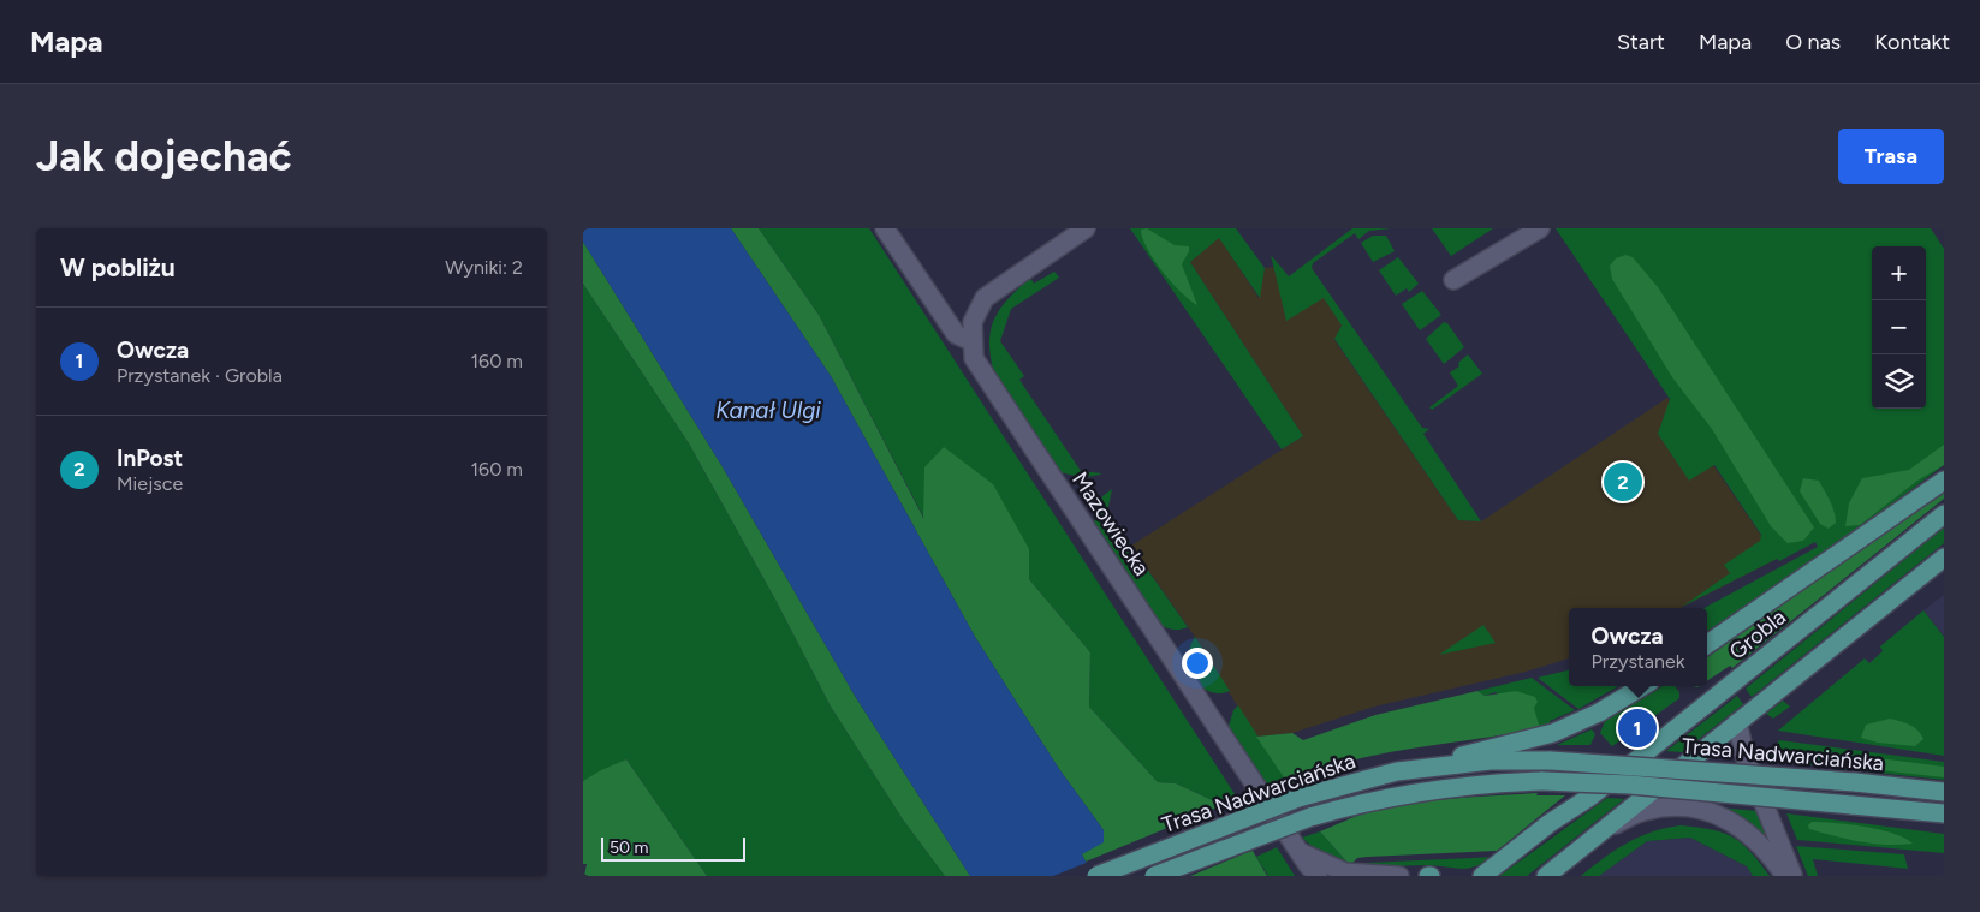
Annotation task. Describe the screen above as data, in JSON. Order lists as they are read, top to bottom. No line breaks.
{"streets":{"main road":["Grobla","Trasa Nadwarciańska"],"street":["Mazowiecka"]},"water":["Kanał Ulgi"],"scale_bar":"50 m","page":{"header":"Mapa","nav":["Start","Mapa","O nas","Kontakt"],"buttons":"Trasa","title":"Jak dojechać","heading":["W pobliżu","Wyniki: 2"],"map_buttons":["+","−"],"list":[{"mark":"1","name":"Owcza","note":"Przystanek · Grobla","value":"160 m"},{"mark":"2","name":"InPost","note":"Miejsce","value":"160 m"}],"pins":["2","1"],"popup":["Owcza","Przystanek"],"scale":"50 m"}}
